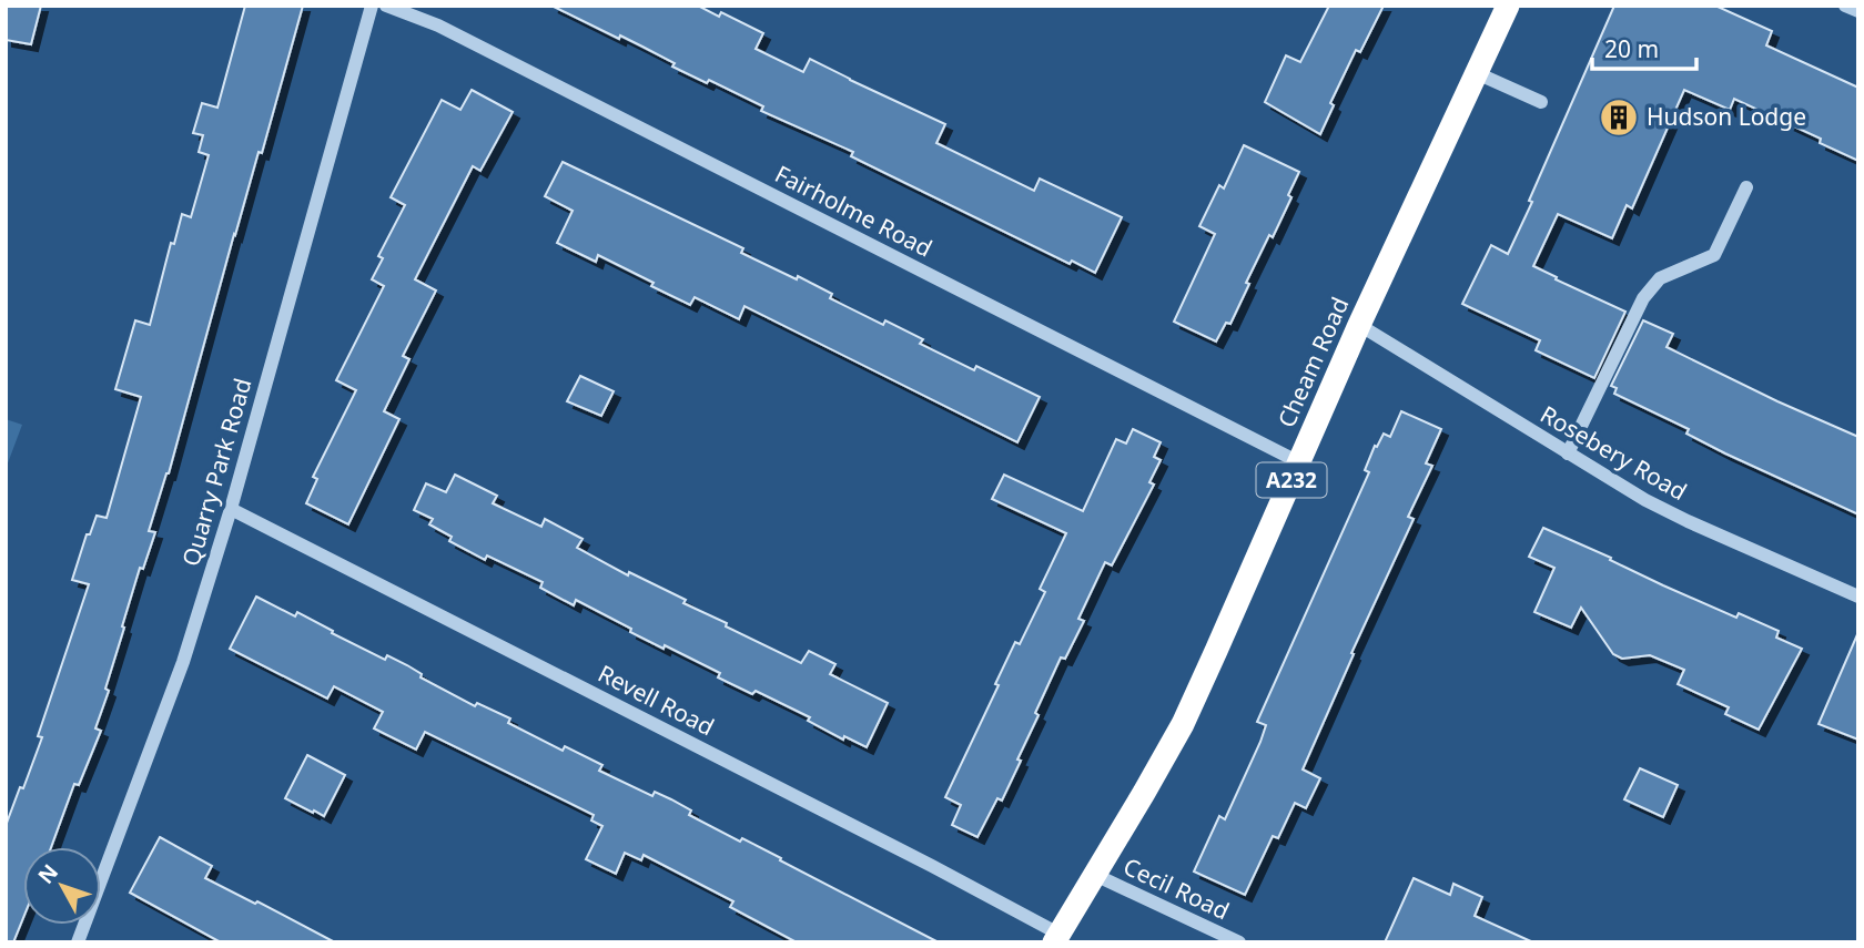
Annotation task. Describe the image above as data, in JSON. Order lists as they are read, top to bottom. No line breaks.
{"streets":{"highway":["Cheam Road","A232"],"street":["Fairholme Road","Rosebery Road","Quarry Park Road","Revell Road","Cecil Road"]},"crossings":[["Fairholme Road","Cheam Road"],["Cheam Road","Rosebery Road"],["Cheam Road","Revell Road"],["Cheam Road","Cecil Road"],["Quarry Park Road","Revell Road"]],"places":{"building":["Hudson Lodge"]},"scale_bar":"20 m","north":"top left"}
